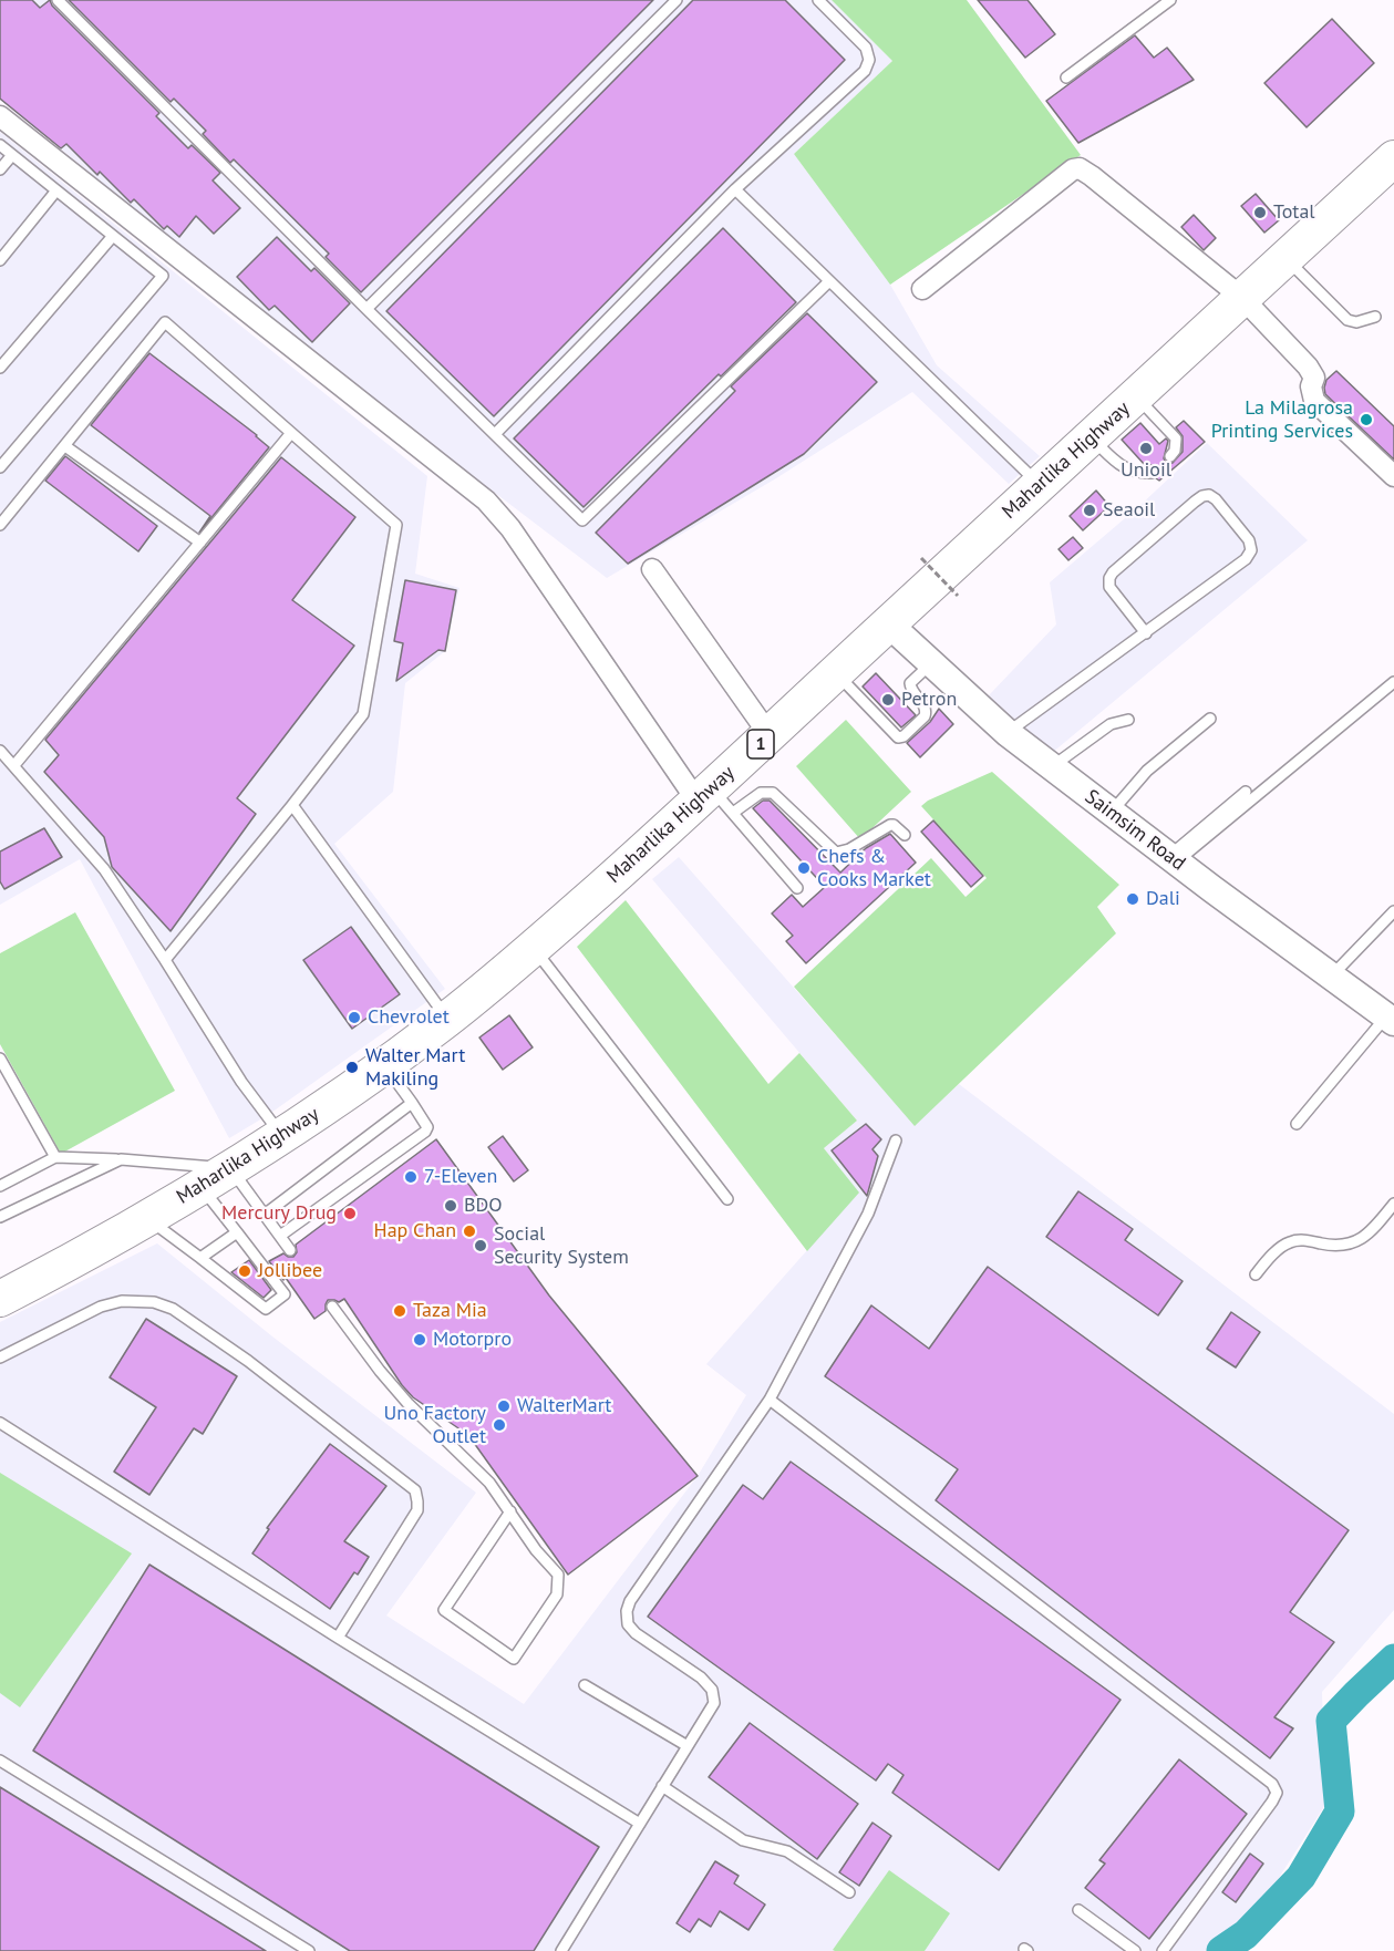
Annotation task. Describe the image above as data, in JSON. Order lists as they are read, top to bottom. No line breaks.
{"streets":{"highway":["Maharlika Highway","1"],"street":["Saimsim Road"]},"crossings":[["Maharlika Highway","Saimsim Road"]],"places":["Total","La Milagrosa Printing Services","Unioil","Seaoil","Petron","Chefs & Cooks Market","Dali","Chevrolet","Walter Mart Makiling","7-Eleven","BDO","Mercury Drug","Hap Chan","Social Security System","Jollibee","Taza Mia","Motorpro","WalterMart","Uno Factory Outlet"]}
